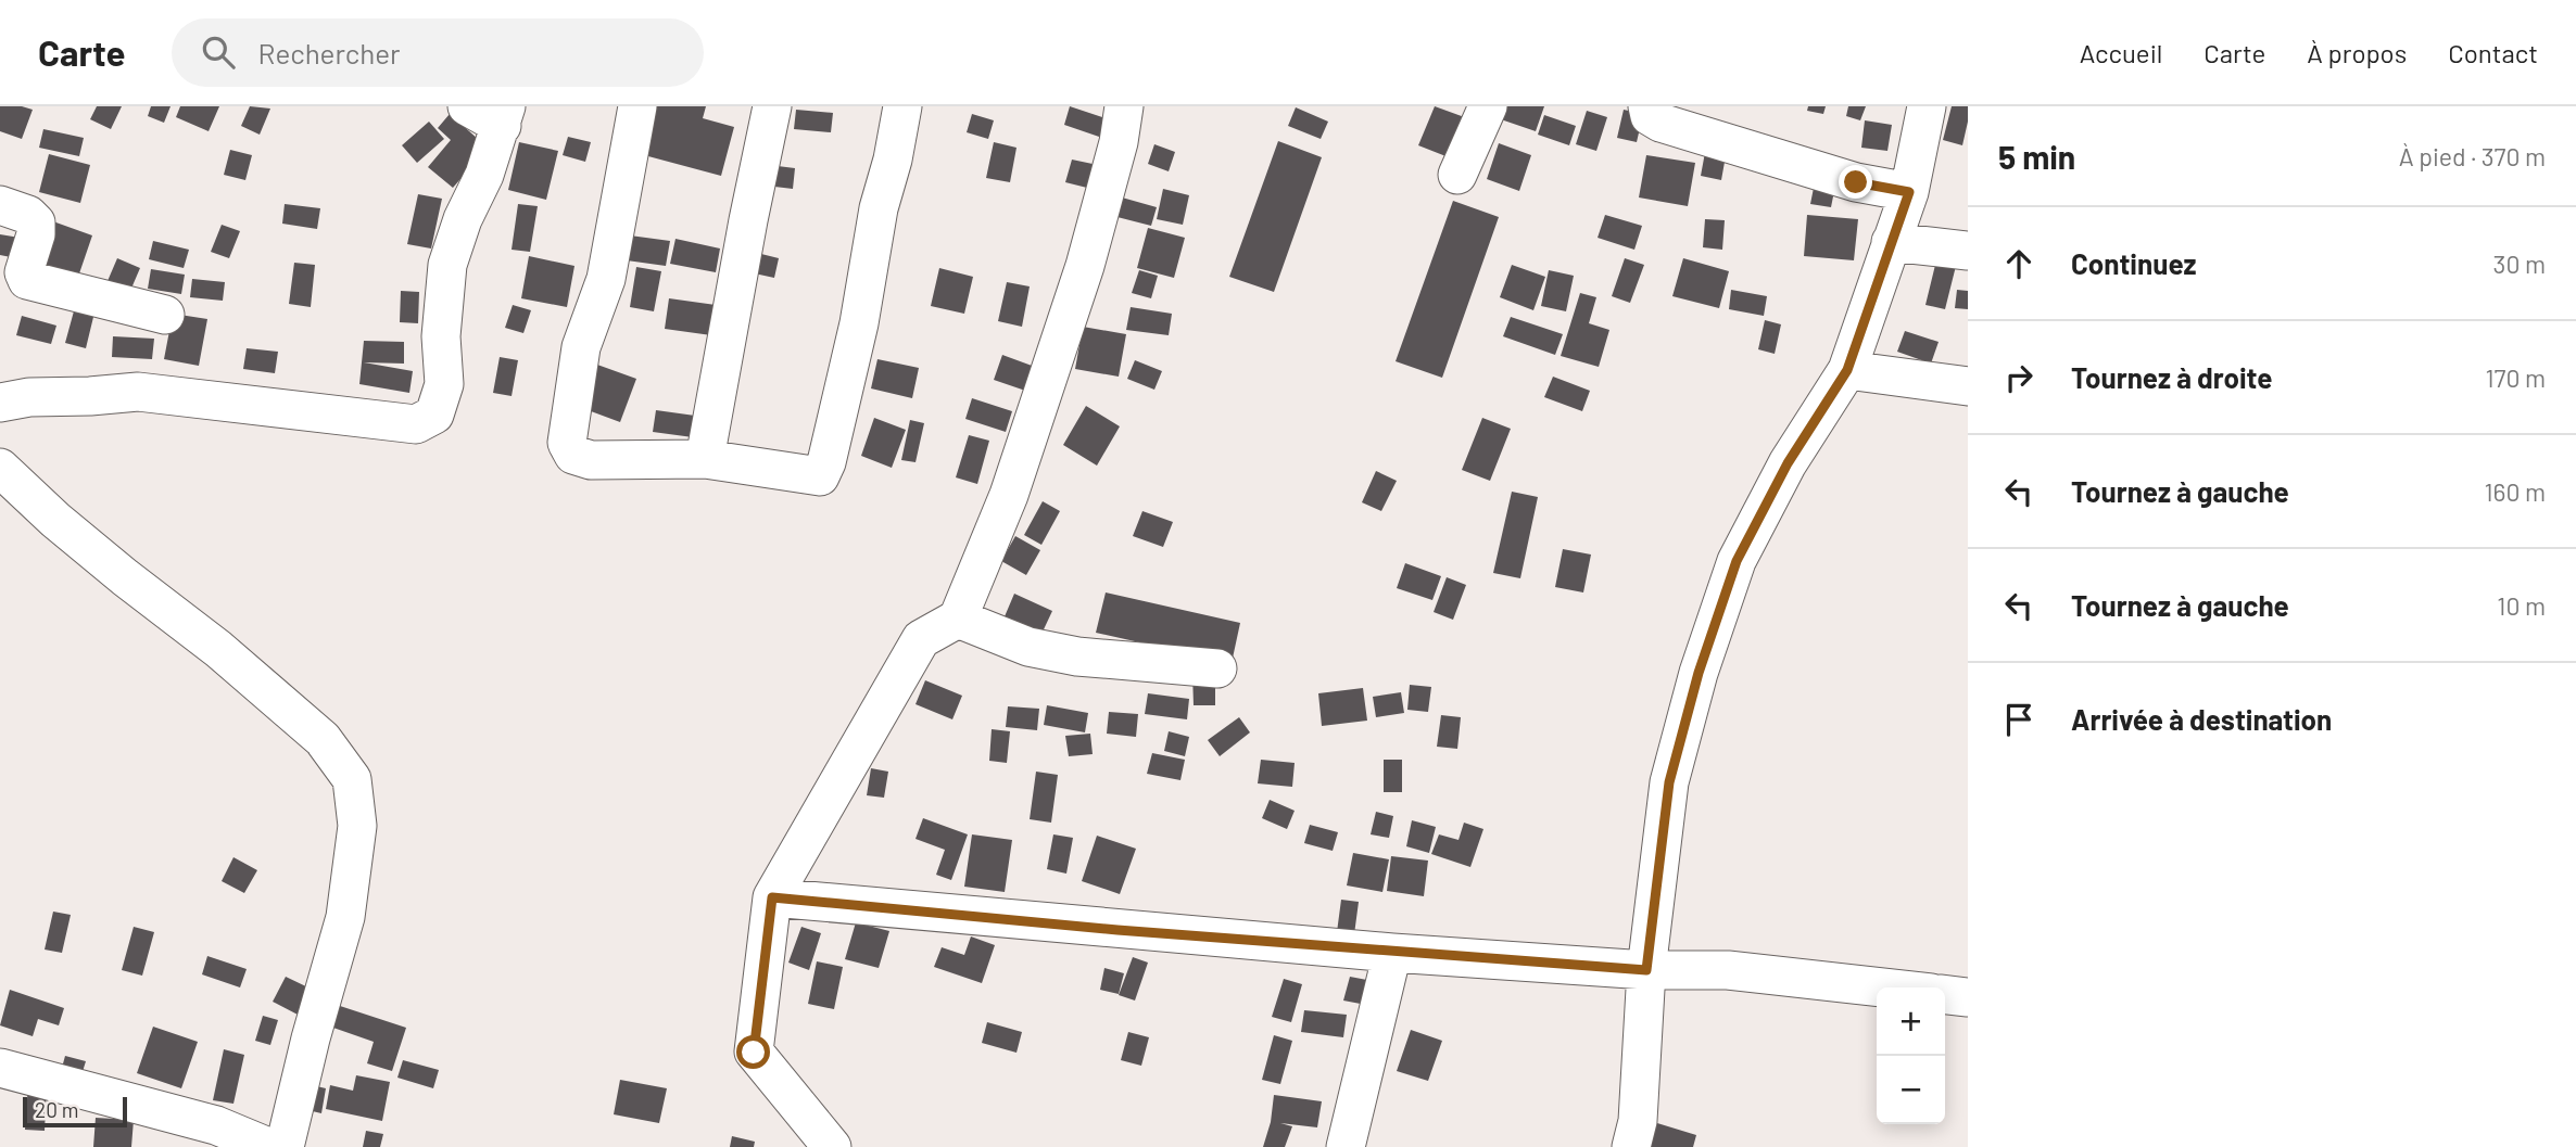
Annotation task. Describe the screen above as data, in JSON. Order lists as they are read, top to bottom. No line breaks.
{"scale_bar":"20 m","page":{"header":"Carte","search":"Rechercher","nav":["Accueil","Carte","À propos","Contact"],"heading":["5 min","À pied · 370 m"],"list":[["Continuez","30 m"],["Tournez à droite","170 m"],["Tournez à gauche","160 m"],["Tournez à gauche","10 m"],"Arrivée à destination"],"map_buttons":["+","−"],"scale":"20 m"}}
